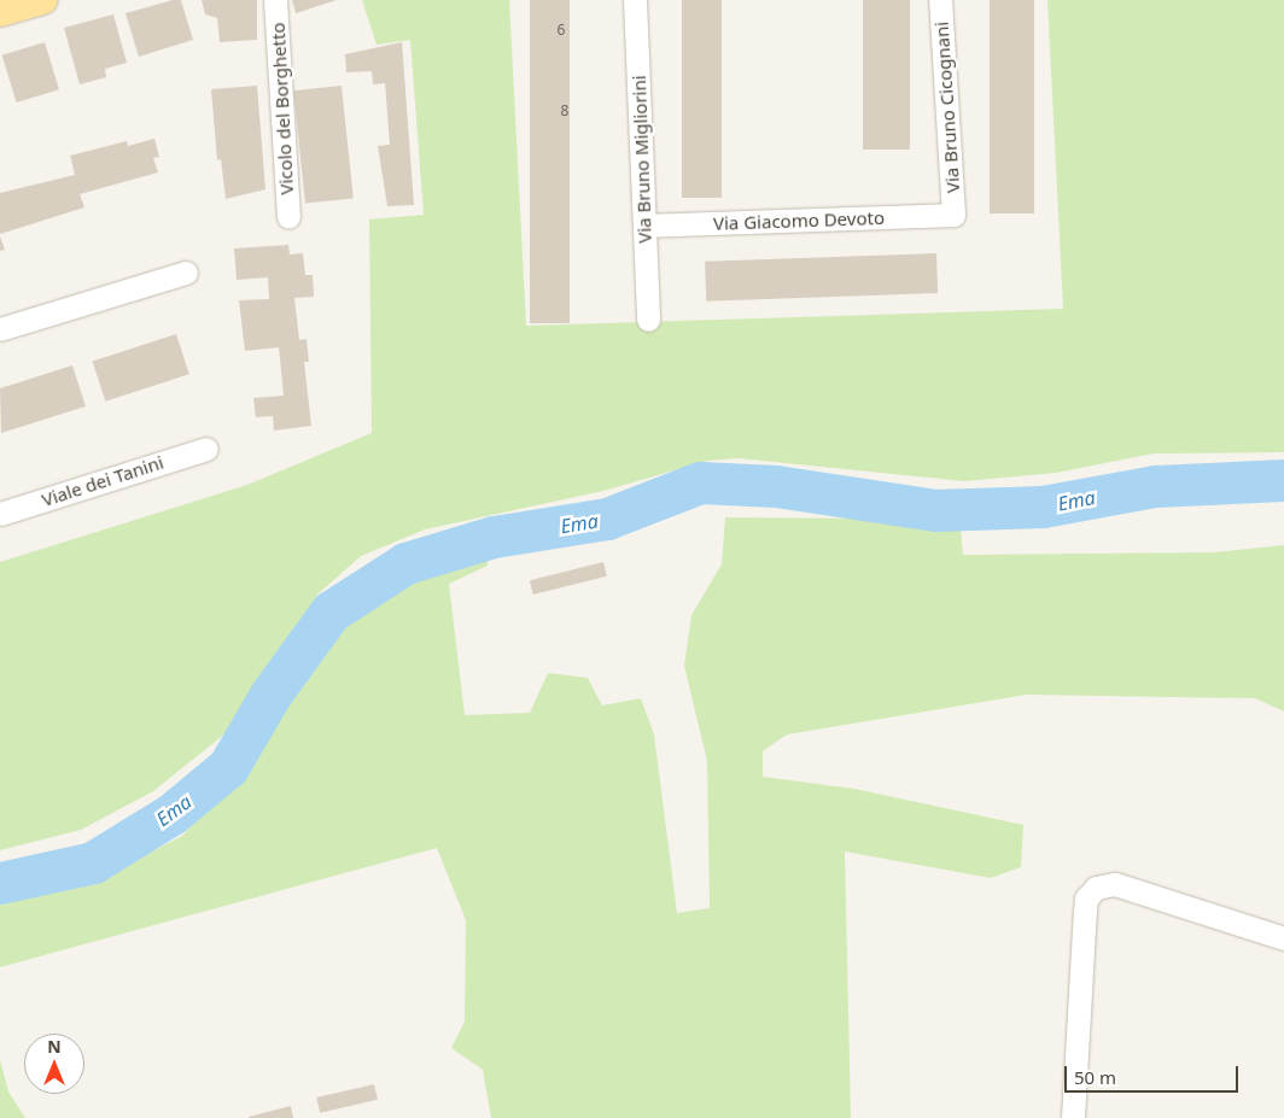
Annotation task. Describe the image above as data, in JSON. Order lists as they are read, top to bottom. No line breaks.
{"streets":{"street":["Via Bruno Cicognani","Vicolo del Borghetto","Via Bruno Migliorini","Via Giacomo Devoto","Viale dei Tanini"]},"crossings":[["Via Bruno Cicognani","Via Giacomo Devoto"],["Via Bruno Migliorini","Via Giacomo Devoto"]],"water":["Ema"],"house_numbers":["6","8"],"scale_bar":"50 m","north":"top"}
